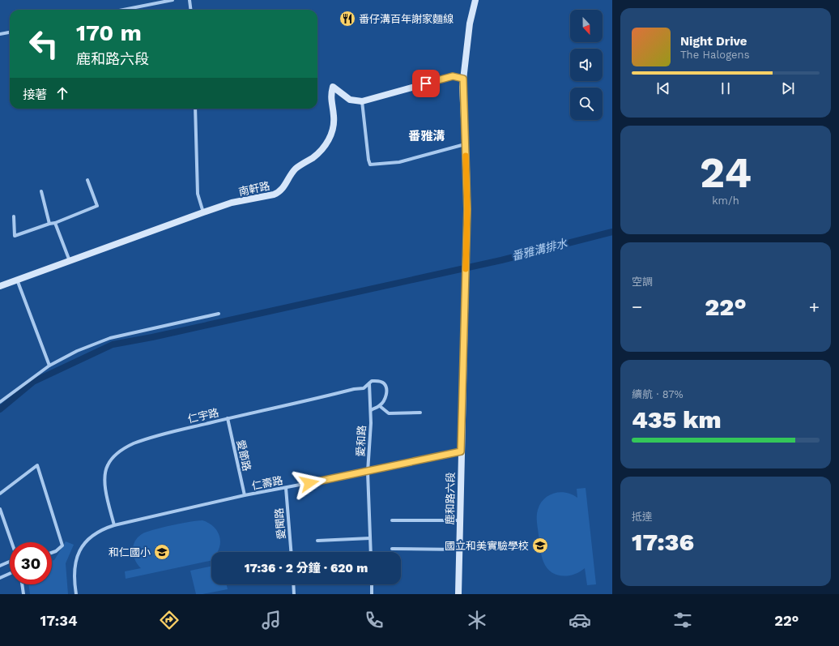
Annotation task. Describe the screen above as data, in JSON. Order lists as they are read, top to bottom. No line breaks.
{"streets":{"main road":["南軒路","鹿和路六段"],"street":["仁宇路","愛和路","愛節路","仁壽路","愛聞路"]},"crossings":[["仁宇路","愛和路"],["仁宇路","愛節路"],["仁宇路","仁壽路"],["愛和路","仁壽路"],["愛節路","仁壽路"],["仁壽路","鹿和路六段"],["仁壽路","愛聞路"]],"districts":["番雅溝"],"water":["番雅溝排水"],"places":{"restaurant":["番仔溝百年謝家麵線"],"school or university":["國立和美實驗學校","和仁國小"]},"north":"bottom","page":{"turn":["170 m","鹿和路六段"],"song":["Night Drive","The Halogens"],"then":"接著","tile":[["24","km/h"],"空調",["續航 · 87%","435 km"],["抵達","17:36"]],"heat":["−","22°","+"],"limit":"30","trip":"17:36 · 2 分鐘 · 620 m","tabs":["17:34","22°"]}}
